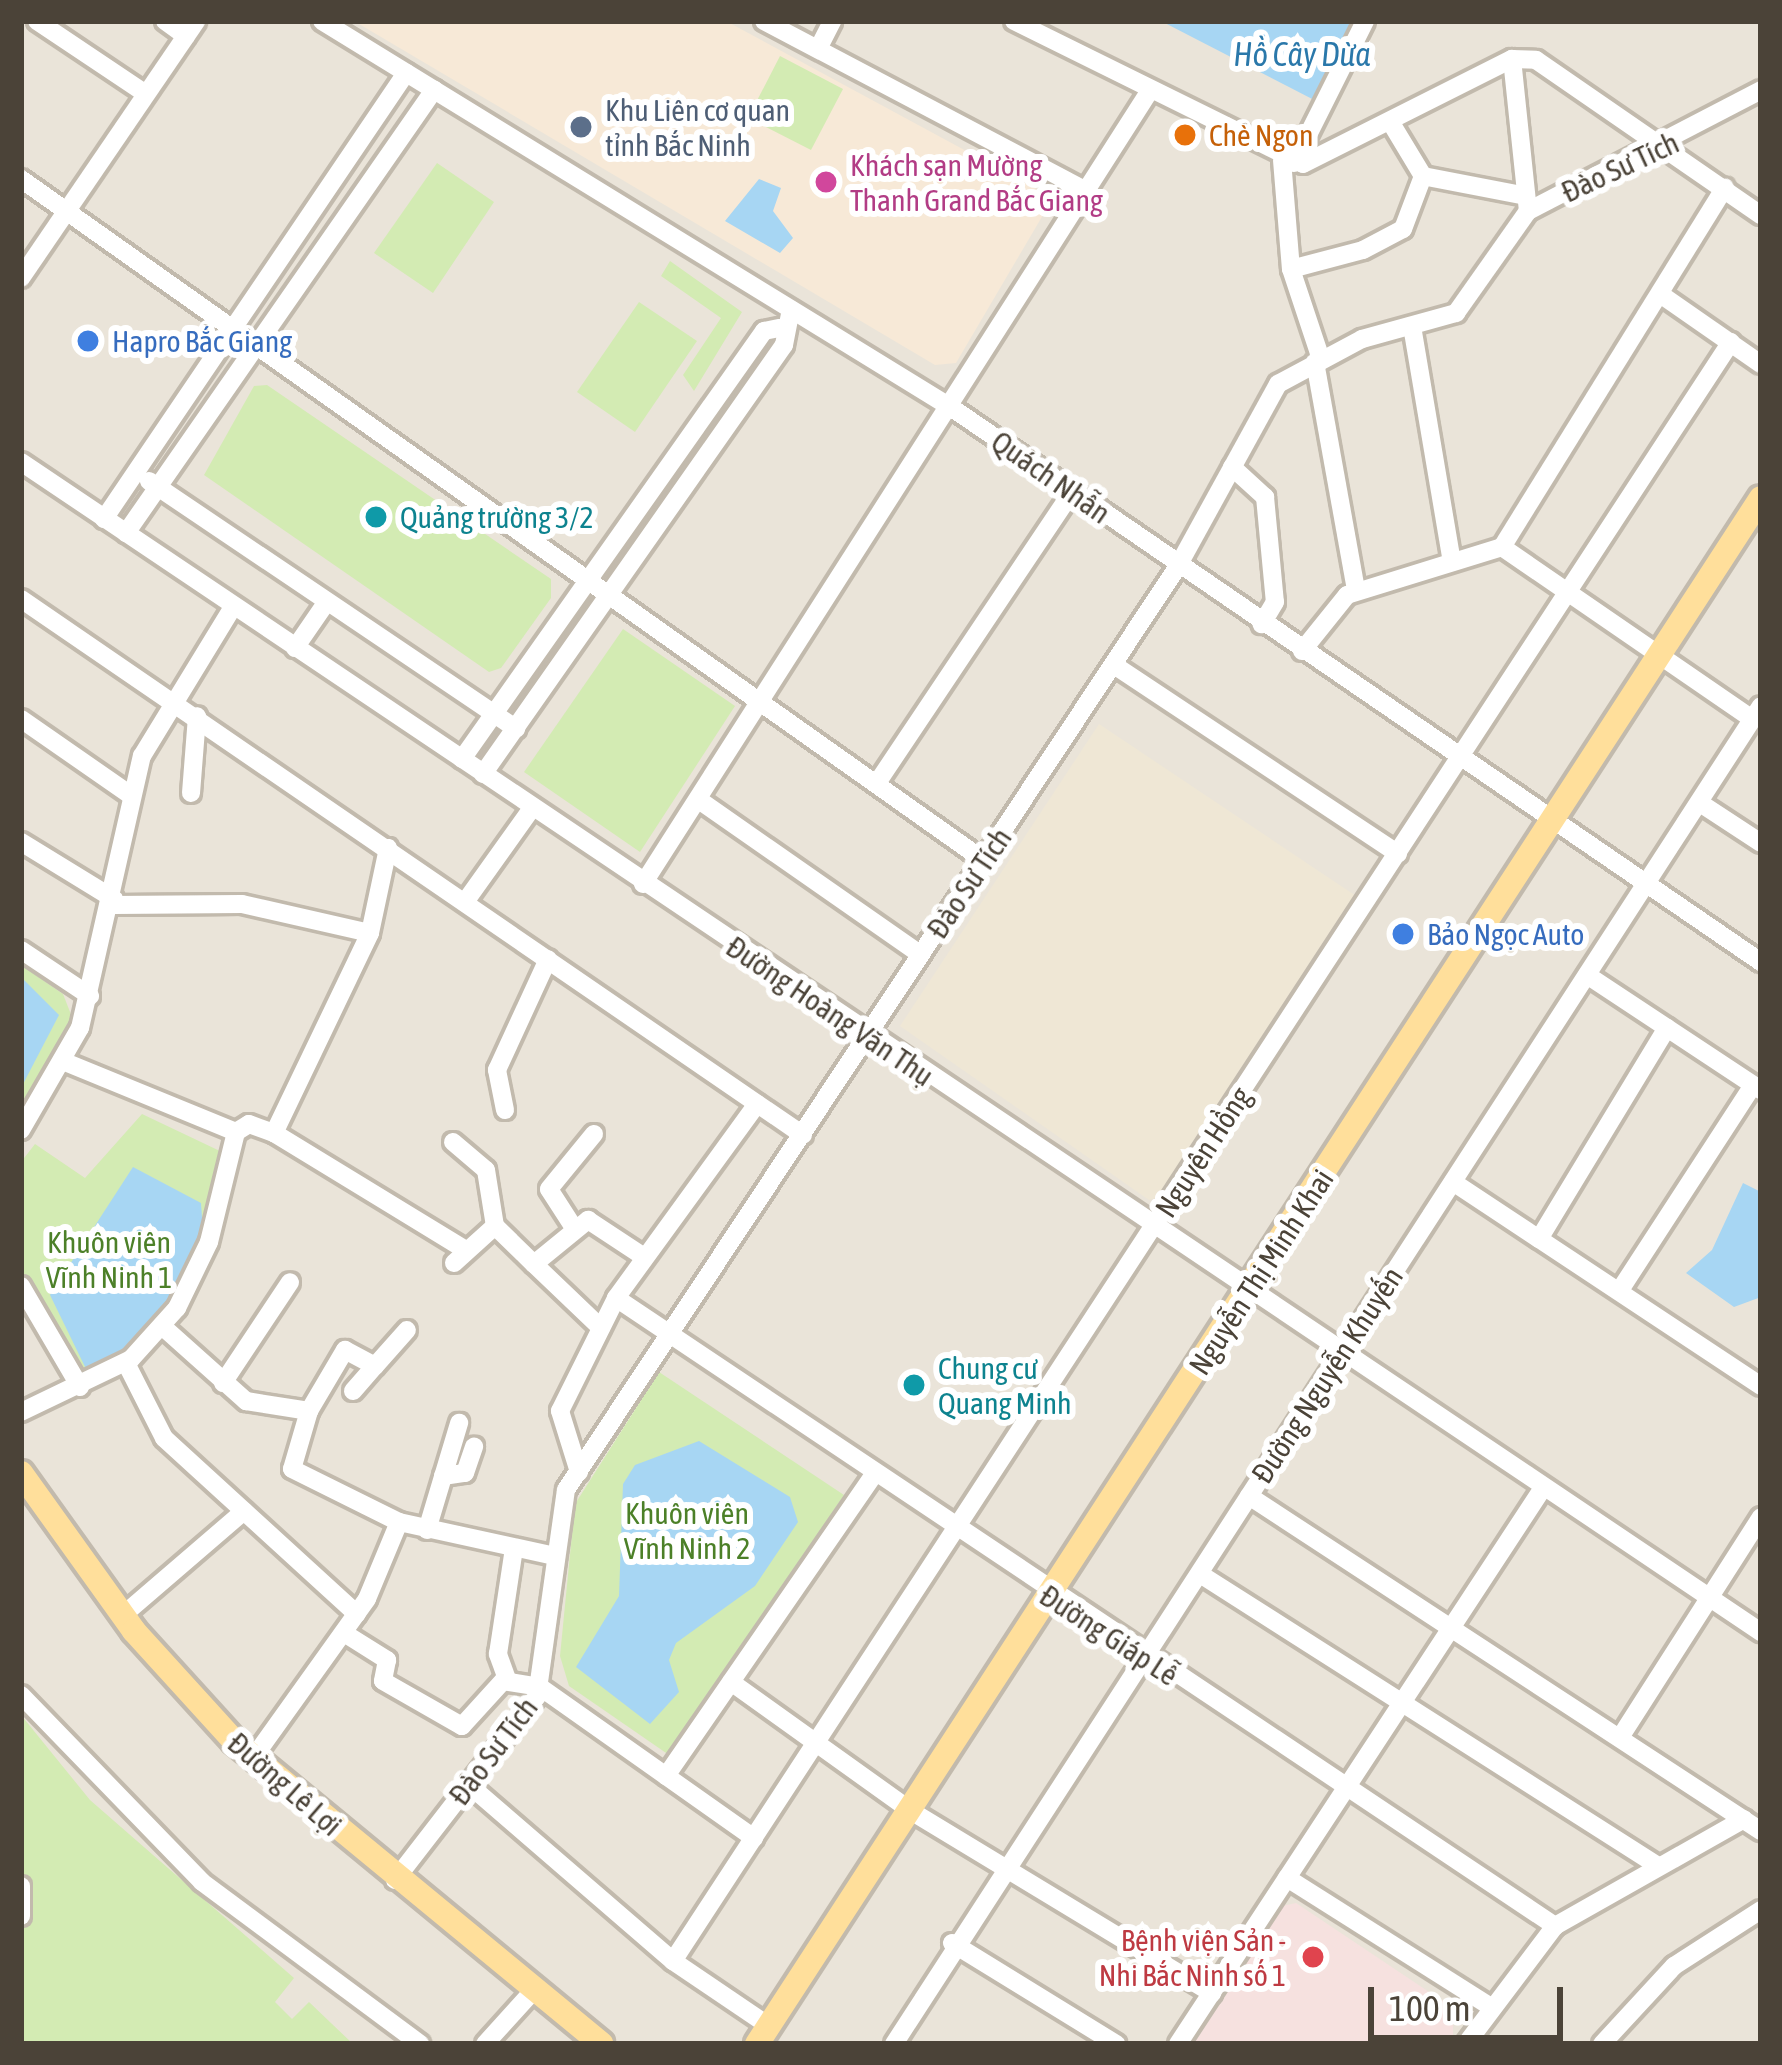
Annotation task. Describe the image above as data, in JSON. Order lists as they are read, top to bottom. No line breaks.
{"streets":{"main road":["Nguyễn Thị Minh Khai","Đường Lê Lợi"],"street":["Đào Sư Tích","Quách Nhẫn","Đường Hoàng Văn Thụ","Nguyên Hồng","Đường Nguyễn Khuyến","Đường Giáp Lễ"]},"crossings":[["Đào Sư Tích","Quách Nhẫn"],["Đào Sư Tích","Đường Hoàng Văn Thụ"],["Đào Sư Tích","Đường Giáp Lễ"],["Đào Sư Tích","Đường Lê Lợi"],["Quách Nhẫn","Nguyên Hồng"],["Quách Nhẫn","Nguyễn Thị Minh Khai"],["Quách Nhẫn","Đường Nguyễn Khuyến"],["Đường Hoàng Văn Thụ","Nguyên Hồng"],["Đường Hoàng Văn Thụ","Nguyễn Thị Minh Khai"],["Đường Hoàng Văn Thụ","Đường Nguyễn Khuyến"],["Nguyên Hồng","Đường Giáp Lễ"],["Nguyễn Thị Minh Khai","Đường Giáp Lễ"],["Đường Nguyễn Khuyến","Đường Giáp Lễ"]],"water":["Hồ Cây Dừa"],"parks":["Khuôn viên Vĩnh Ninh 1","Khuôn viên Vĩnh Ninh 2"],"places":["Khu Liên cơ quan tỉnh Bắc Ninh","Chè Ngon","Khách sạn Mường Thanh Grand Bắc Giang","Hapro Bắc Giang","Quảng trường 3/2","Bảo Ngọc Auto","Chung cư Quang Minh","Bệnh viện Sản - Nhi Bắc Ninh số 1"],"scale_bar":"100 m"}
